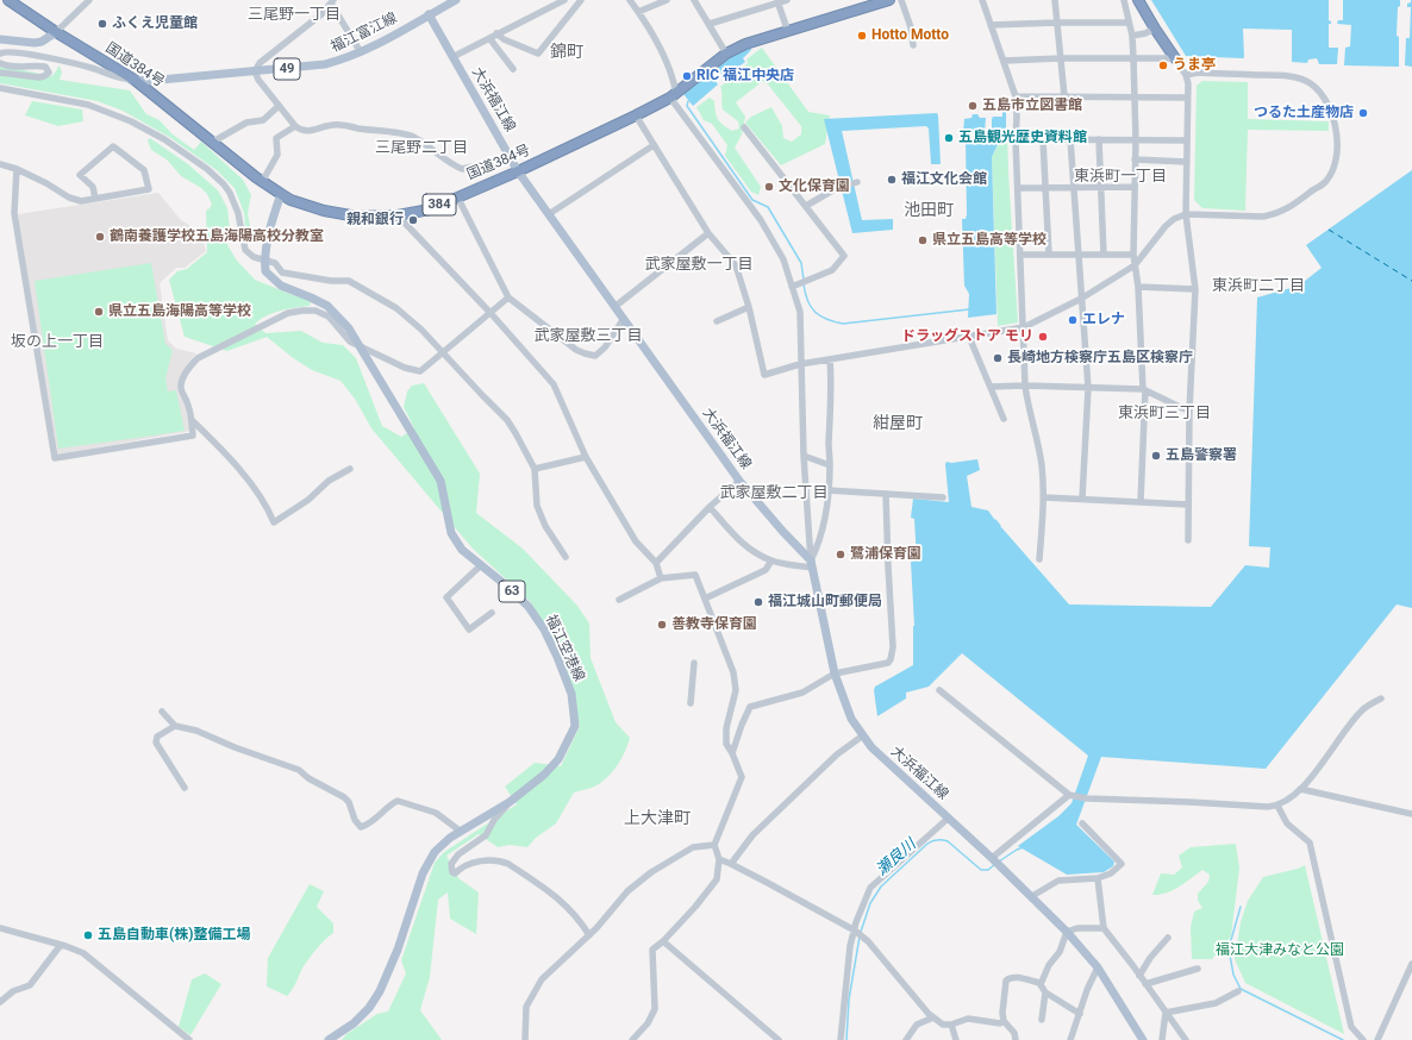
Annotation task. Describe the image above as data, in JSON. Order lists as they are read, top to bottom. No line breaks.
{"streets":{"highway":["国道384号","384"],"main road":["福江富江線","49","大浜福江線","63","福江空港線"]},"crossings":[["福江富江線","国道384号"],["福江富江線","大浜福江線"],["国道384号","大浜福江線"]],"districts":["三尾野一丁目","錦町","三尾野二丁目","東浜町一丁目","池田町","武家屋敷一丁目","東浜町二丁目","武家屋敷三丁目","坂の上一丁目","東浜町三丁目","紺屋町","武家屋敷二丁目","上大津町"],"water":["瀬良川"],"parks":["福江大津みなと公園"],"places":["ふくえ児童館","Hotto Motto","うま亭","RIC 福江中央店","五島市立図書館","つるた土産物店","五島観光歴史資料館","福江文化会館","文化保育園","親和銀行","鶴南養護学校五島海陽高校分教室","県立五島高等学校","県立五島海陽高等学校","エレナ","ドラッグストア モリ","長崎地方検察庁五島区検察庁","五島警察署","鷺浦保育園","福江城山町郵便局","善教寺保育園","五島自動車(株)整備工場"]}
